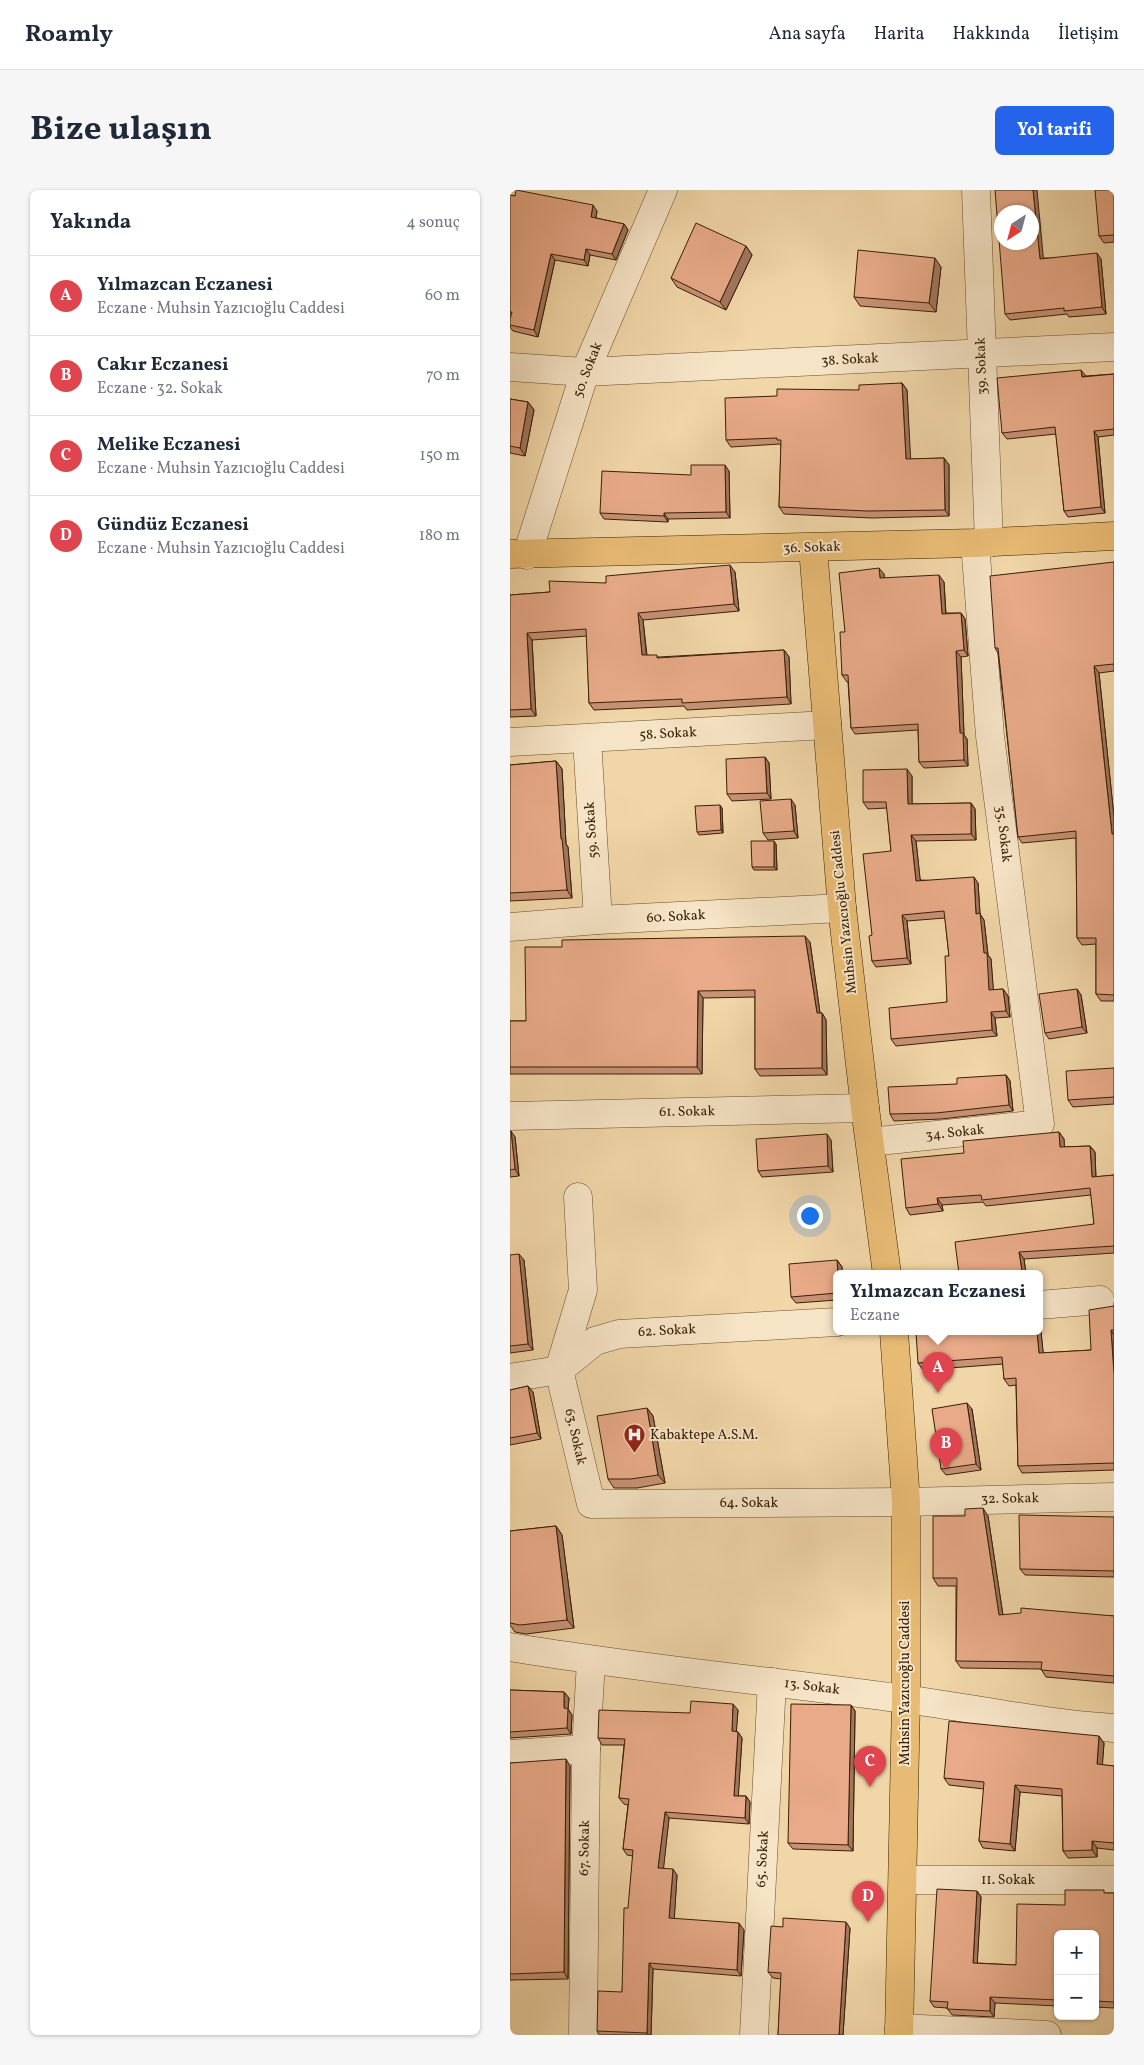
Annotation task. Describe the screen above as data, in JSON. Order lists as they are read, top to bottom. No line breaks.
{"streets":{"main road":["36. Sokak","Muhsin Yazıcıoğlu Caddesi"],"street":["38. Sokak","39. Sokak","50. Sokak","58. Sokak","59. Sokak","35. Sokak","60. Sokak","61. Sokak","34. Sokak","62. Sokak","63. Sokak","32. Sokak","64. Sokak","13. Sokak","67. Sokak","65. Sokak","11. Sokak"]},"crossings":[["38. Sokak","39. Sokak"],["38. Sokak","50. Sokak"],["39. Sokak","36. Sokak"],["39. Sokak","35. Sokak"],["50. Sokak","36. Sokak"],["36. Sokak","35. Sokak"],["36. Sokak","Muhsin Yazıcıoğlu Caddesi"],["58. Sokak","59. Sokak"],["58. Sokak","Muhsin Yazıcıoğlu Caddesi"],["59. Sokak","60. Sokak"],["35. Sokak","34. Sokak"],["Muhsin Yazıcıoğlu Caddesi","60. Sokak"],["Muhsin Yazıcıoğlu Caddesi","61. Sokak"],["Muhsin Yazıcıoğlu Caddesi","34. Sokak"],["Muhsin Yazıcıoğlu Caddesi","32. Sokak"],["Muhsin Yazıcıoğlu Caddesi","64. Sokak"],["Muhsin Yazıcıoğlu Caddesi","13. Sokak"],["Muhsin Yazıcıoğlu Caddesi","11. Sokak"],["62. Sokak","63. Sokak"],["63. Sokak","64. Sokak"],["32. Sokak","64. Sokak"],["13. Sokak","67. Sokak"],["13. Sokak","65. Sokak"]],"places":{"hospital":["Kabaktepe A.S.M."]},"north":"bottom left","page":{"header":"Roamly","nav":["Ana sayfa","Harita","Hakkında","İletişim"],"title":"Bize ulaşın","buttons":"Yol tarifi","heading":["Yakında","4 sonuç"],"list":[{"mark":"A","name":"Yılmazcan Eczanesi","note":"Eczane · Muhsin Yazıcıoğlu Caddesi","value":"60 m"},{"mark":"B","name":"Cakır Eczanesi","note":"Eczane · 32. Sokak","value":"70 m"},{"mark":"C","name":"Melike Eczanesi","note":"Eczane · Muhsin Yazıcıoğlu Caddesi","value":"150 m"},{"mark":"D","name":"Gündüz Eczanesi","note":"Eczane · Muhsin Yazıcıoğlu Caddesi","value":"180 m"}],"popup":["Yılmazcan Eczanesi","Eczane"],"pins":["A","B","C","D"],"map_buttons":["+","−"]}}
